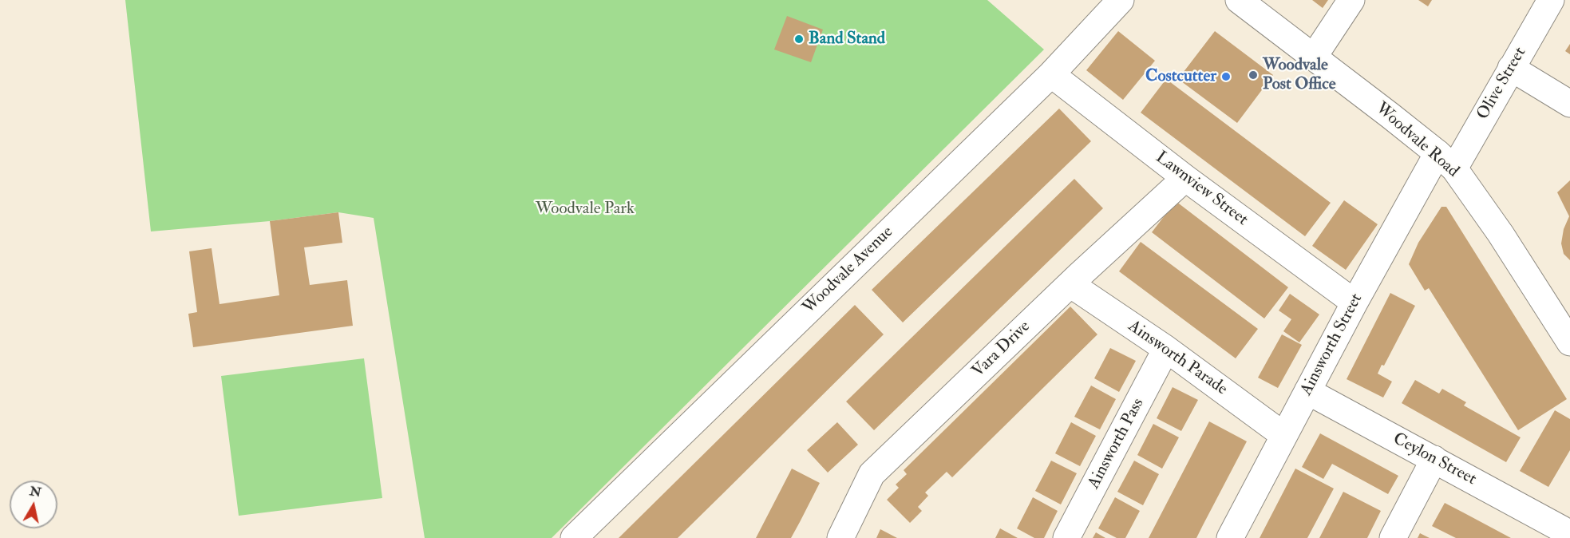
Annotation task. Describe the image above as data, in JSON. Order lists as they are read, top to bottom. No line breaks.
{"streets":{"street":["Olive Street","Woodvale Road","Lawnview Street","Woodvale Avenue","Ainsworth Street","Vara Drive","Ainsworth Parade","Ainsworth Pass","Ceylon Street"]},"crossings":[["Olive Street","Woodvale Road"],["Olive Street","Ainsworth Street"],["Woodvale Road","Ainsworth Street"],["Lawnview Street","Woodvale Avenue"],["Lawnview Street","Ainsworth Street"],["Lawnview Street","Vara Drive"],["Ainsworth Street","Ainsworth Parade"],["Ainsworth Street","Ceylon Street"],["Vara Drive","Ainsworth Parade"],["Ainsworth Parade","Ainsworth Pass"]],"parks":["Woodvale Park"],"places":["Band Stand","Woodvale Post Office","Costcutter"],"north":"top"}
